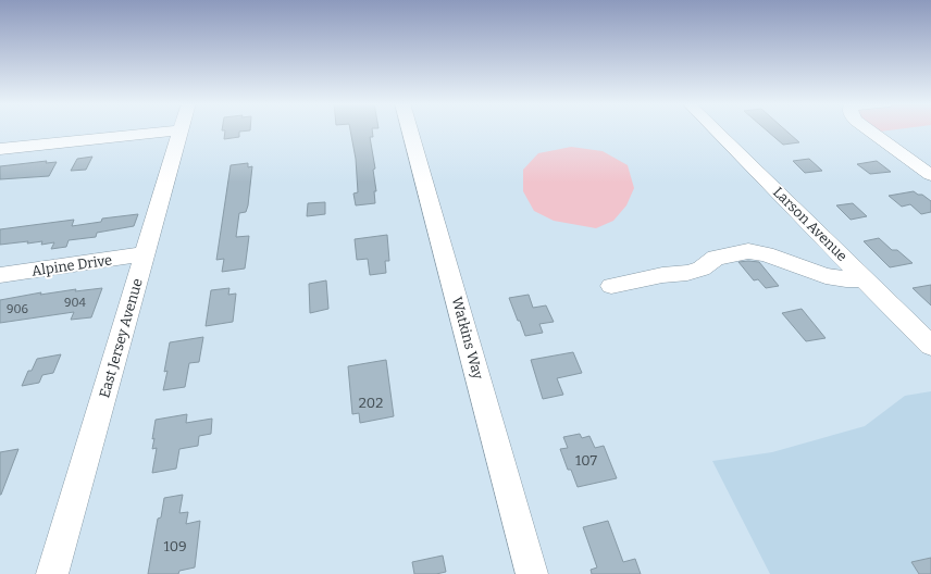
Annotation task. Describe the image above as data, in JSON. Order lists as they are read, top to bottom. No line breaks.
{"streets":{"street":["Larson Avenue","Alpine Drive","East Jersey Avenue","Watkins Way"]},"crossings":[["Alpine Drive","East Jersey Avenue"]],"house_numbers":["904","906","202","107","109"]}
